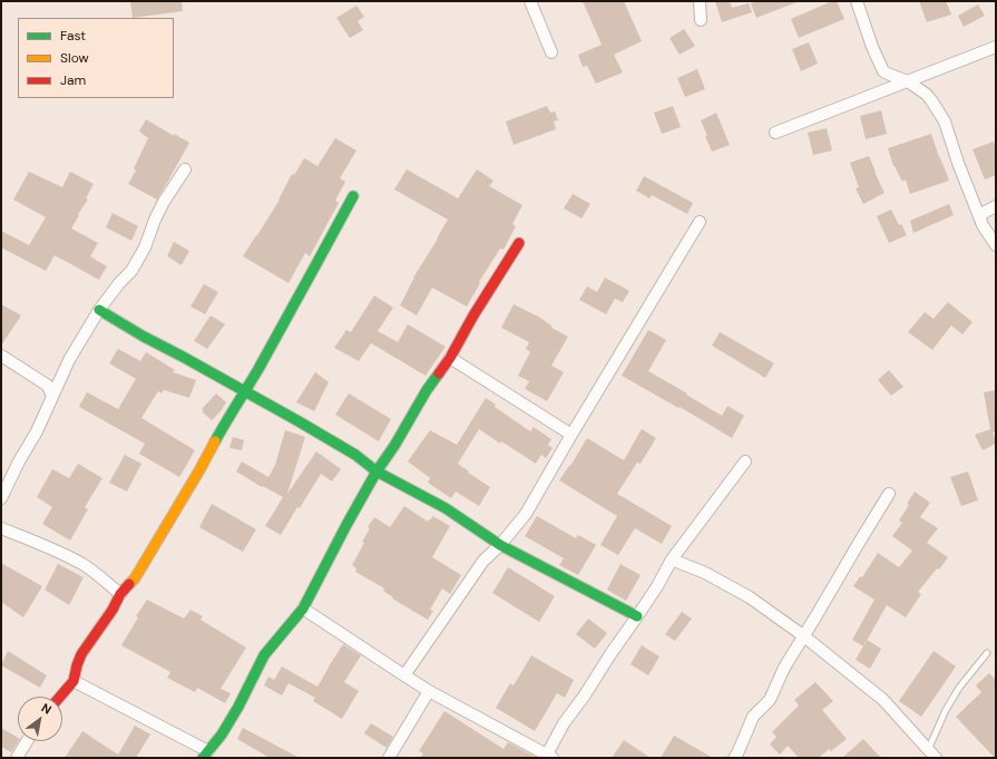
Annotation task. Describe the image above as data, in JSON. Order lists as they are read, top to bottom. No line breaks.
{"legend":["Fast","Slow","Jam"],"north":"top right"}
